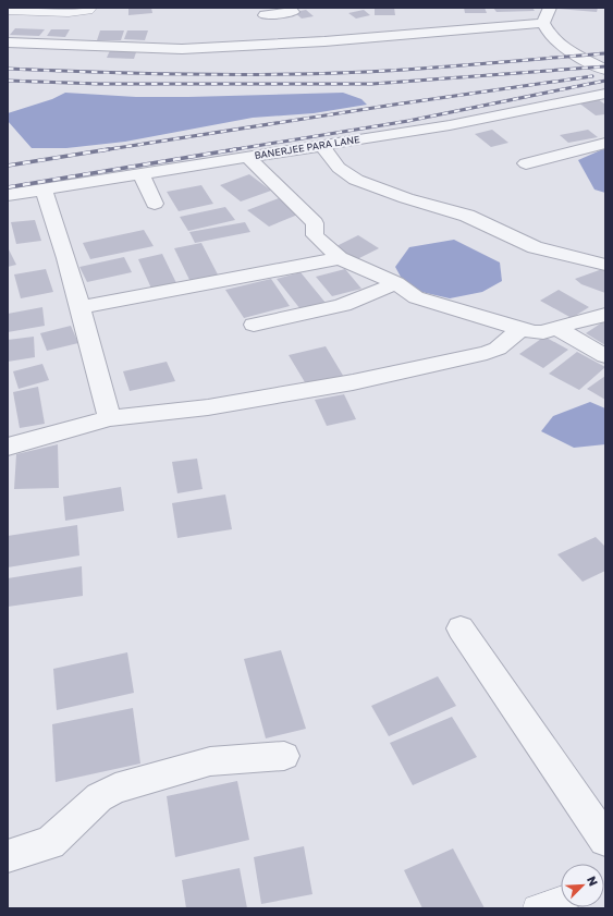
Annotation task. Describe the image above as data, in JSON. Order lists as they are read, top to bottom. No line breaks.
{"streets":{"street":["BANERJEE PARA LANE"]},"north":"top right"}
